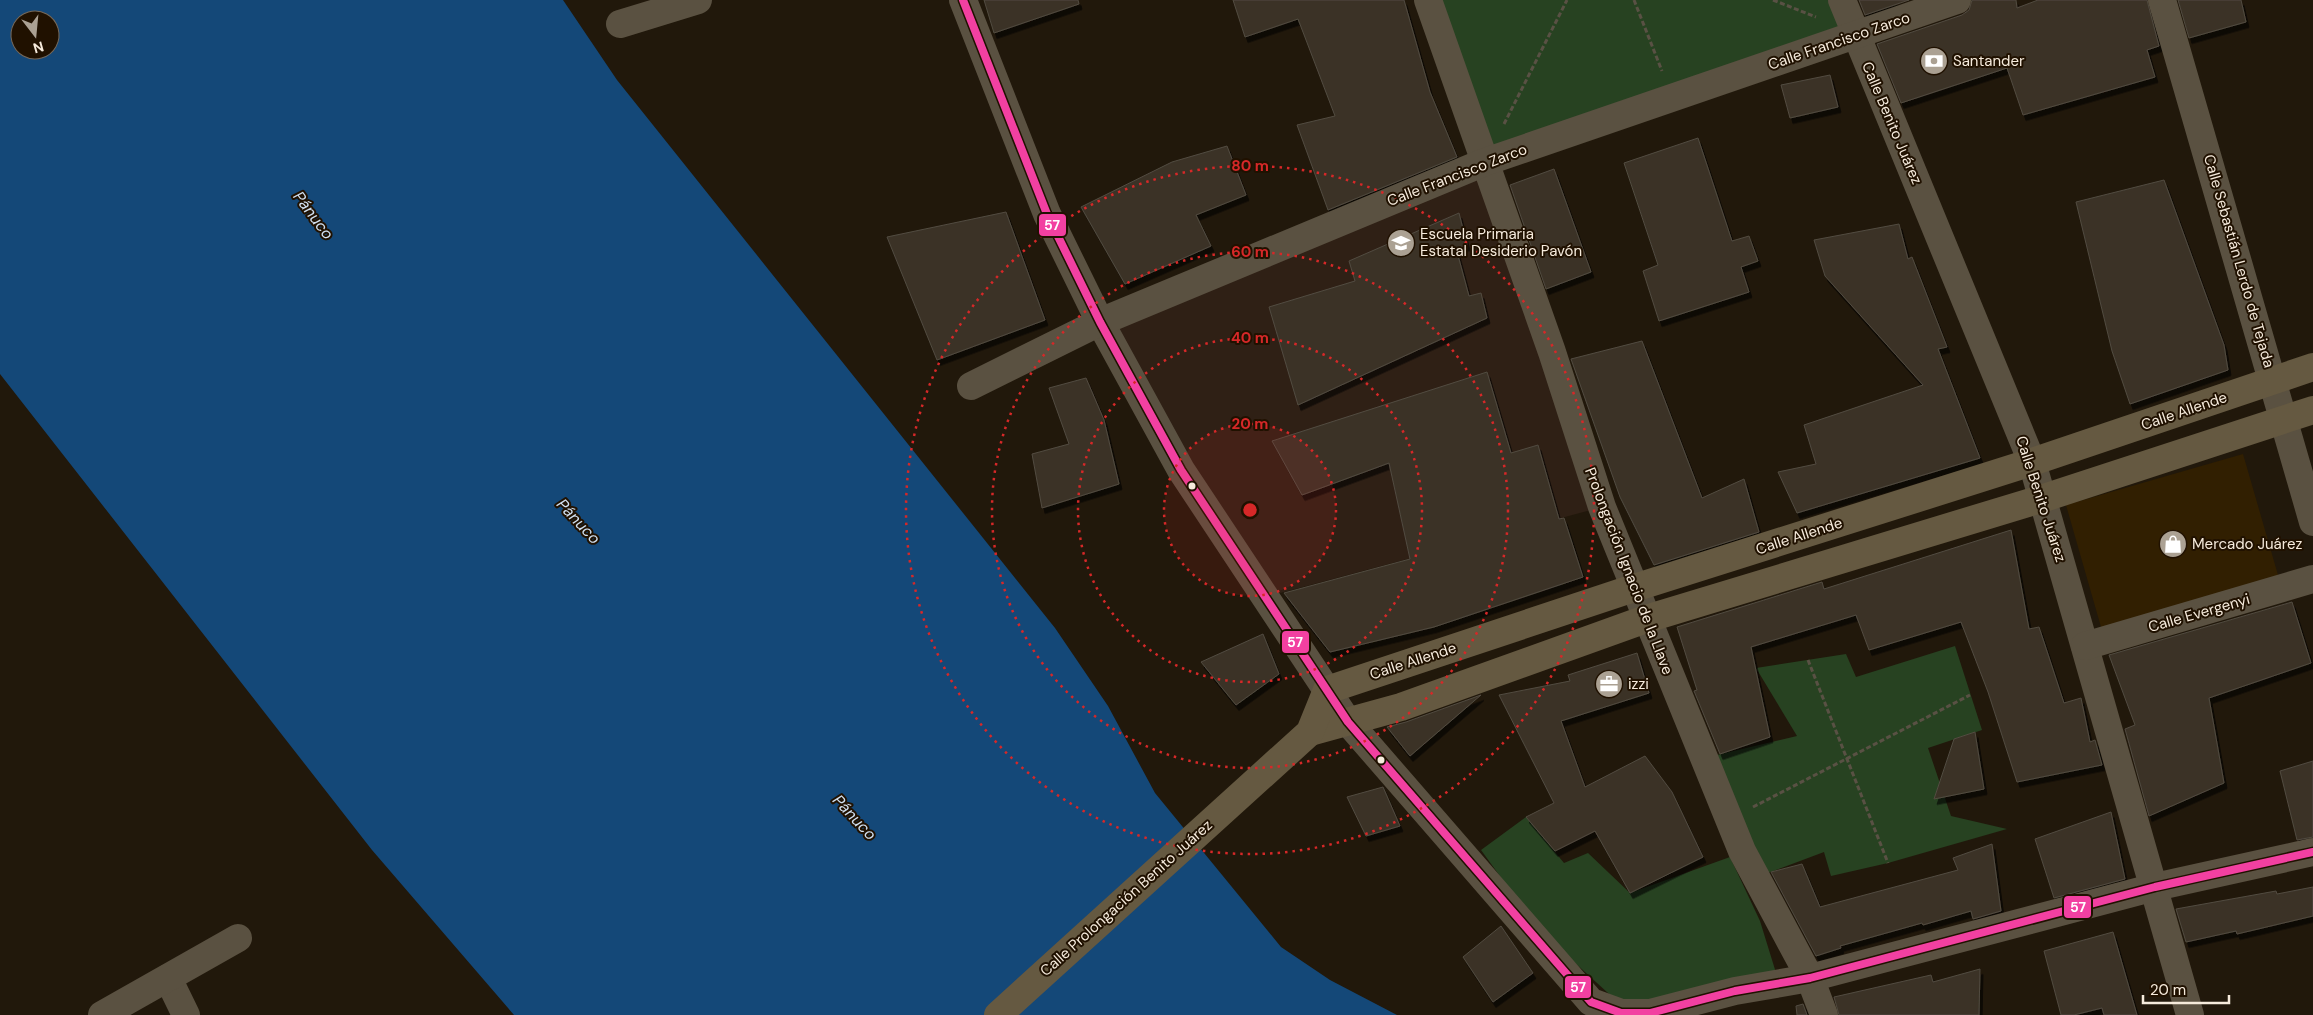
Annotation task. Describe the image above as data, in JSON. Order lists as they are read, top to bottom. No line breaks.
{"streets":{"main road":["Calle Allende","Calle Prolongación Benito Juárez"],"street":["Calle Francisco Zarco","Calle Benito Juárez","Calle Sebastián Lerdo de Tejada","Prolongación Ignacio de la Llave","Calle Evergenyi"]},"crossings":[["Calle Francisco Zarco","Calle Benito Juárez"],["Calle Francisco Zarco","Prolongación Ignacio de la Llave"],["Calle Benito Juárez","Calle Allende"],["Calle Benito Juárez","Calle Evergenyi"],["Calle Sebastián Lerdo de Tejada","Calle Allende"],["Calle Allende","Prolongación Ignacio de la Llave"]],"water":["Pánuco"],"places":{"bank":["Santander"],"school or university":["Escuela Primaria Estatal Desiderio Pavón"],"shop":["Mercado Juárez"],"office":["izzi"]},"lines":["transit line 57"],"scale_bar":"20 m","north":"bottom","rings":["80 m","60 m","40 m","20 m"]}
